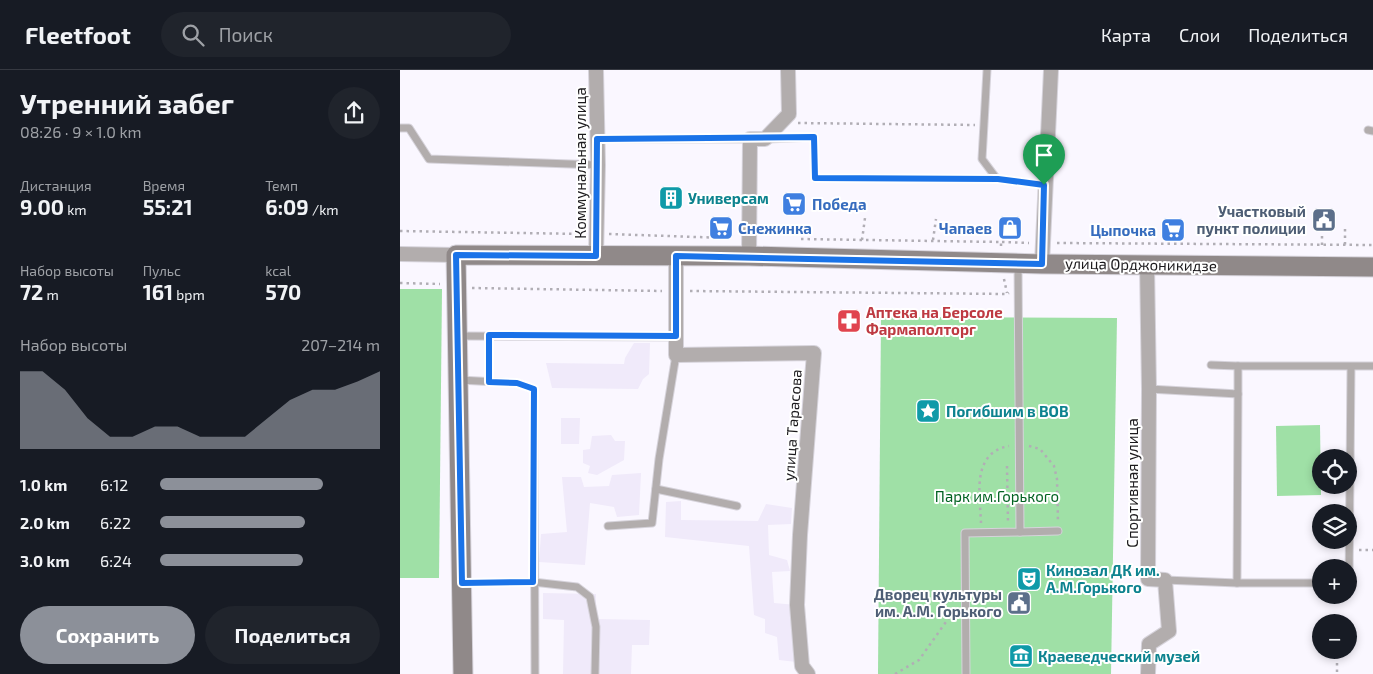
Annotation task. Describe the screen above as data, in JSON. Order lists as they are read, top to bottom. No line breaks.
{"streets":{"street":["Коммунальная улица","улица Орджоникидзе","улица Тарасова","Спортивная улица"]},"crossings":[["Коммунальная улица","улица Орджоникидзе"],["улица Орджоникидзе","Спортивная улица"]],"parks":["Парк им.Горького"],"places":{"building":["Универсам"],"supermarket":["Победа","Снежинка","Цыпочка"],"public building":["Участковый пункт полиции","Дворец культуры им. А.М. Горького"],"shop":["Чапаев"],"pharmacy":["Аптека на Берсоле Фармаполторг"],"place":["Погибшим в ВОВ"],"theatre":["Кинозал ДК им. А.М.Горького"],"museum":["Краеведческий музей"]},"page":{"header":"Fleetfoot","search":"Поиск","nav":["Карта","Слои","Поделиться"],"heading":["Утренний забег","08:26 · 9 × 1.0 km"],"stats":[["Дистанция","9.00 km"],["Время","55:21"],["Темп","6:09 /km"],["Набор высоты","72 m"],["Пульс","161 bpm"],["kcal","570"]],"chart":["Набор высоты","207–214 m"],"map_buttons":["+","−"],"list":[{"name":"1.0 km","note":"6:12"},{"name":"2.0 km","note":"6:22"},{"name":"3.0 km","note":"6:24"}],"buttons":["Сохранить","Поделиться"]}}
